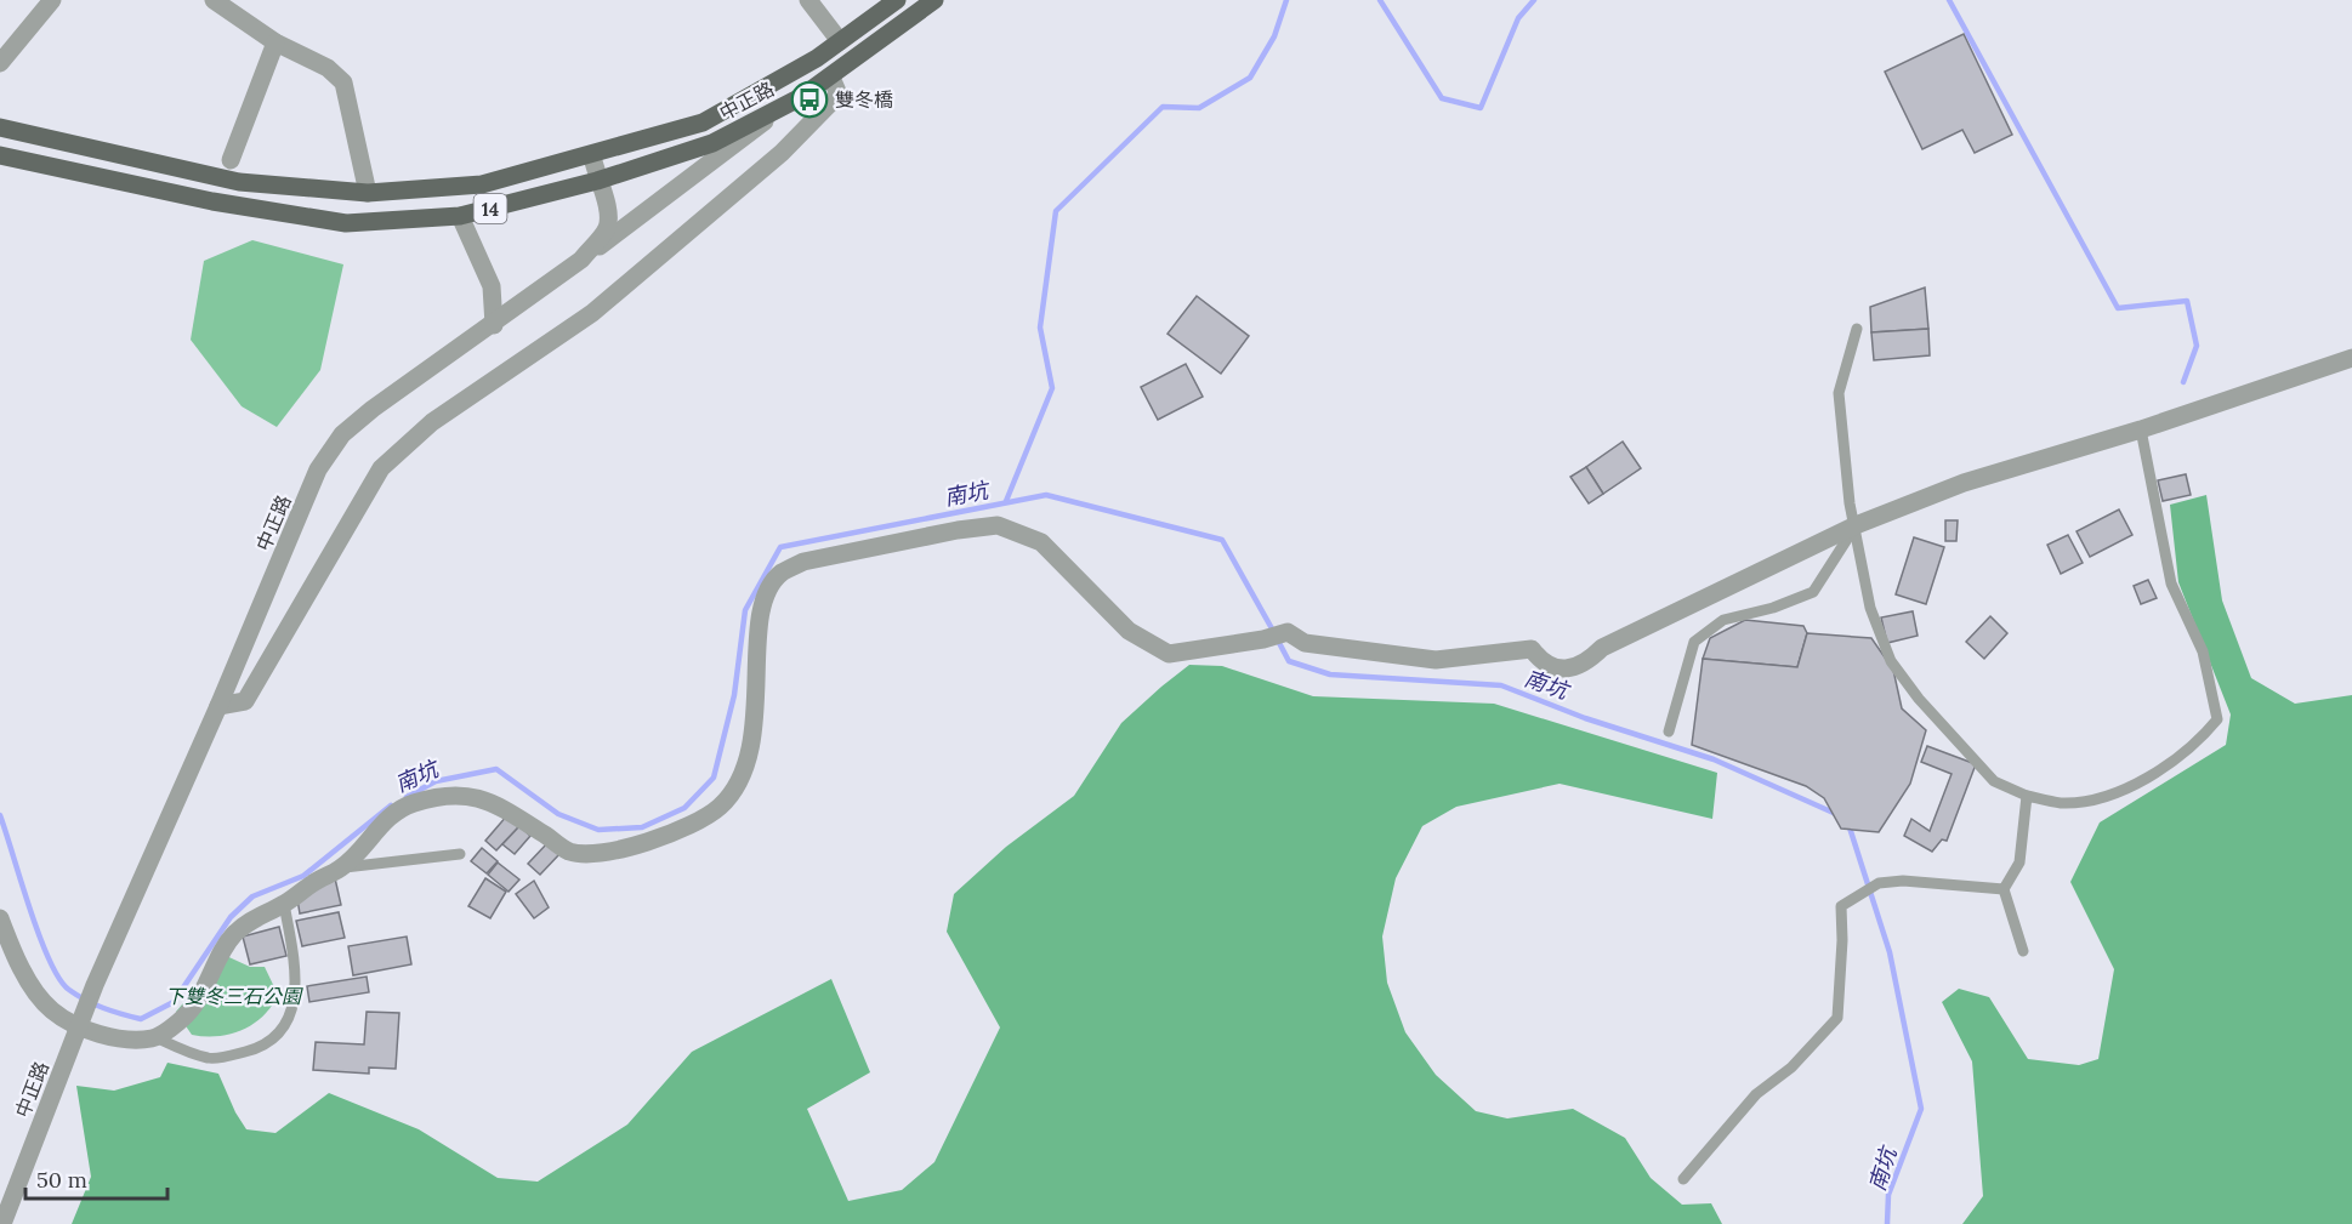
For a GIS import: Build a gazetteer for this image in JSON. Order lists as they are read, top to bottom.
{
  "streets": {
    "main road": ["中正路", "14"]
  },
  "water": ["南坑"],
  "parks": ["下雙冬三石公園"],
  "places": {
    "bus stop": ["雙冬橋"]
  },
  "scale_bar": "50 m"
}
